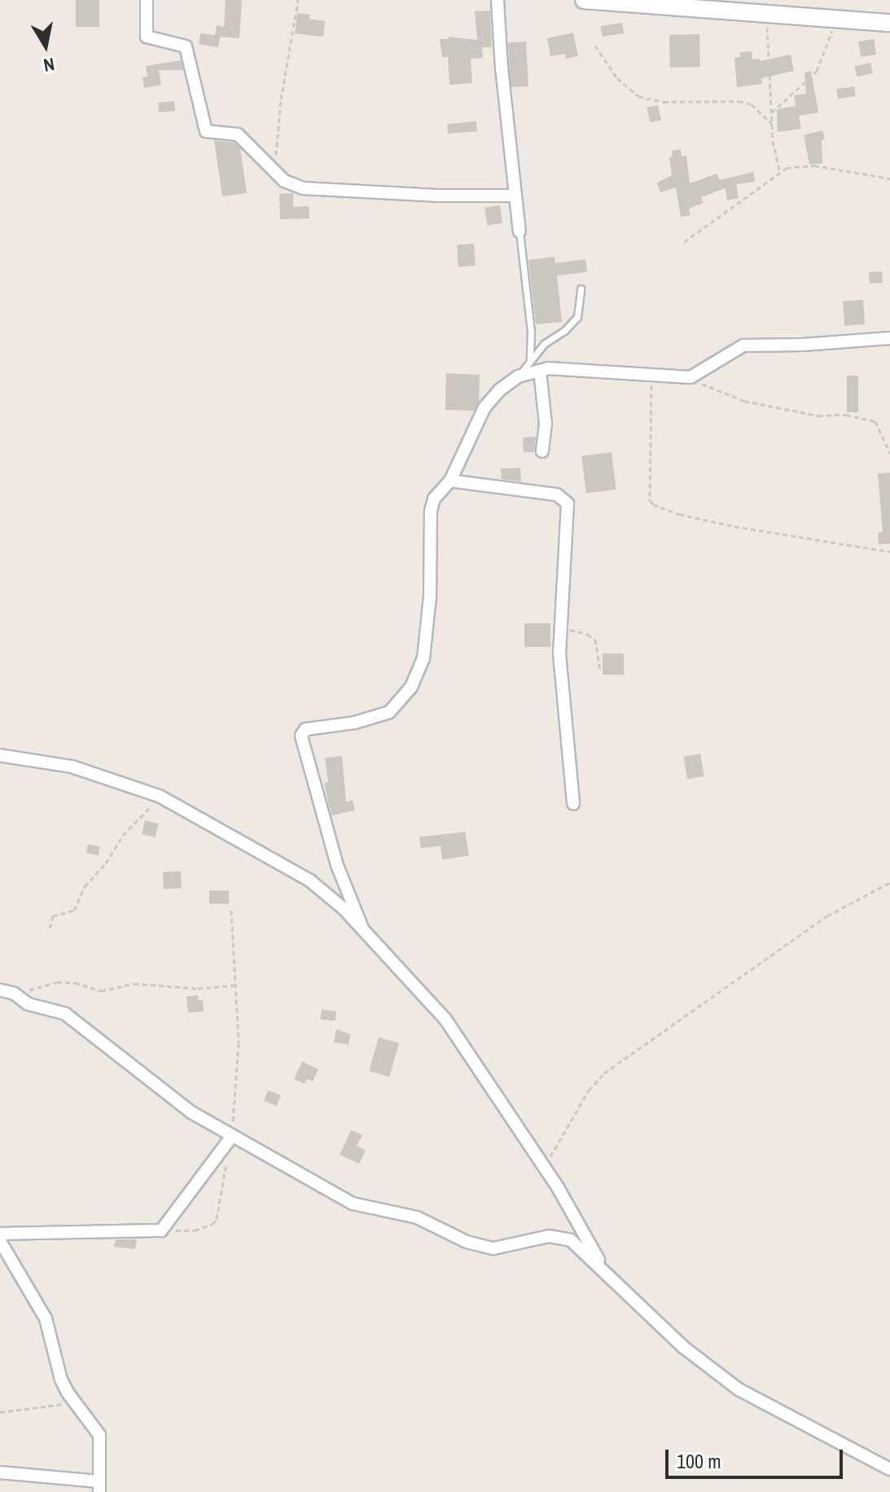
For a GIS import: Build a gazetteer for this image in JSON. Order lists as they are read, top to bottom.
{
  "scale_bar": "100 m",
  "north": "bottom"
}
